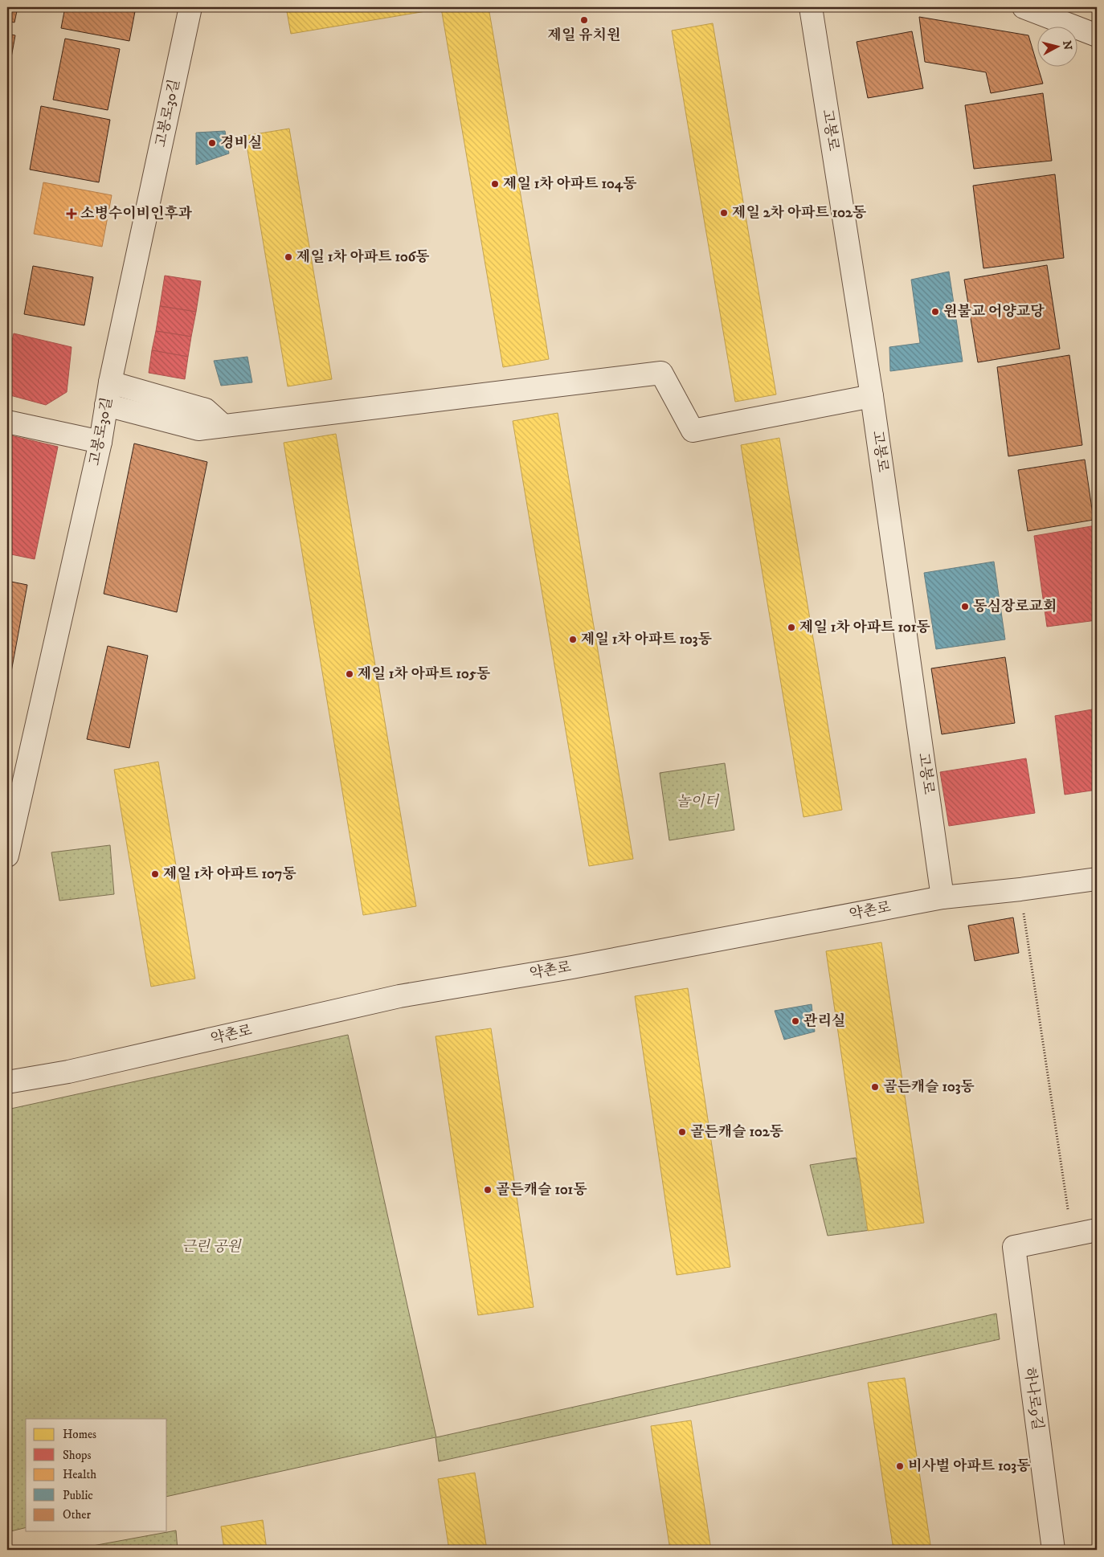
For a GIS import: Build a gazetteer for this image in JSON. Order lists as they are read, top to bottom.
{
  "streets": {
    "street": [
      "고봉로30길",
      "고봉로",
      "약촌로",
      "하나로9길"
    ]
  },
  "crossings": [
    ["고봉로", "약촌로"]
  ],
  "parks": ["놀이터", "근린 공원"],
  "places": {
    "other": [
      "제일 유치원",
      "경비실",
      "제일 1차 아파트 104동",
      "제일 2차 아파트 102동",
      "제일 1차 아파트 106동",
      "원불교 어양교당",
      "동심장로교회",
      "제일 1차 아파트 101동",
      "제일 1차 아파트 103동",
      "제일 1차 아파트 105동",
      "제일 1차 아파트 107동",
      "관리실",
      "골든캐슬 103동",
      "골든캐슬 102동",
      "골든캐슬 101동",
      "비사벌 아파트 103동"
    ],
    "health": ["소병수이비인후과"]
  },
  "legend": [
    "Homes",
    "Shops",
    "Health",
    "Public",
    "Other"
  ],
  "north": "right"
}
